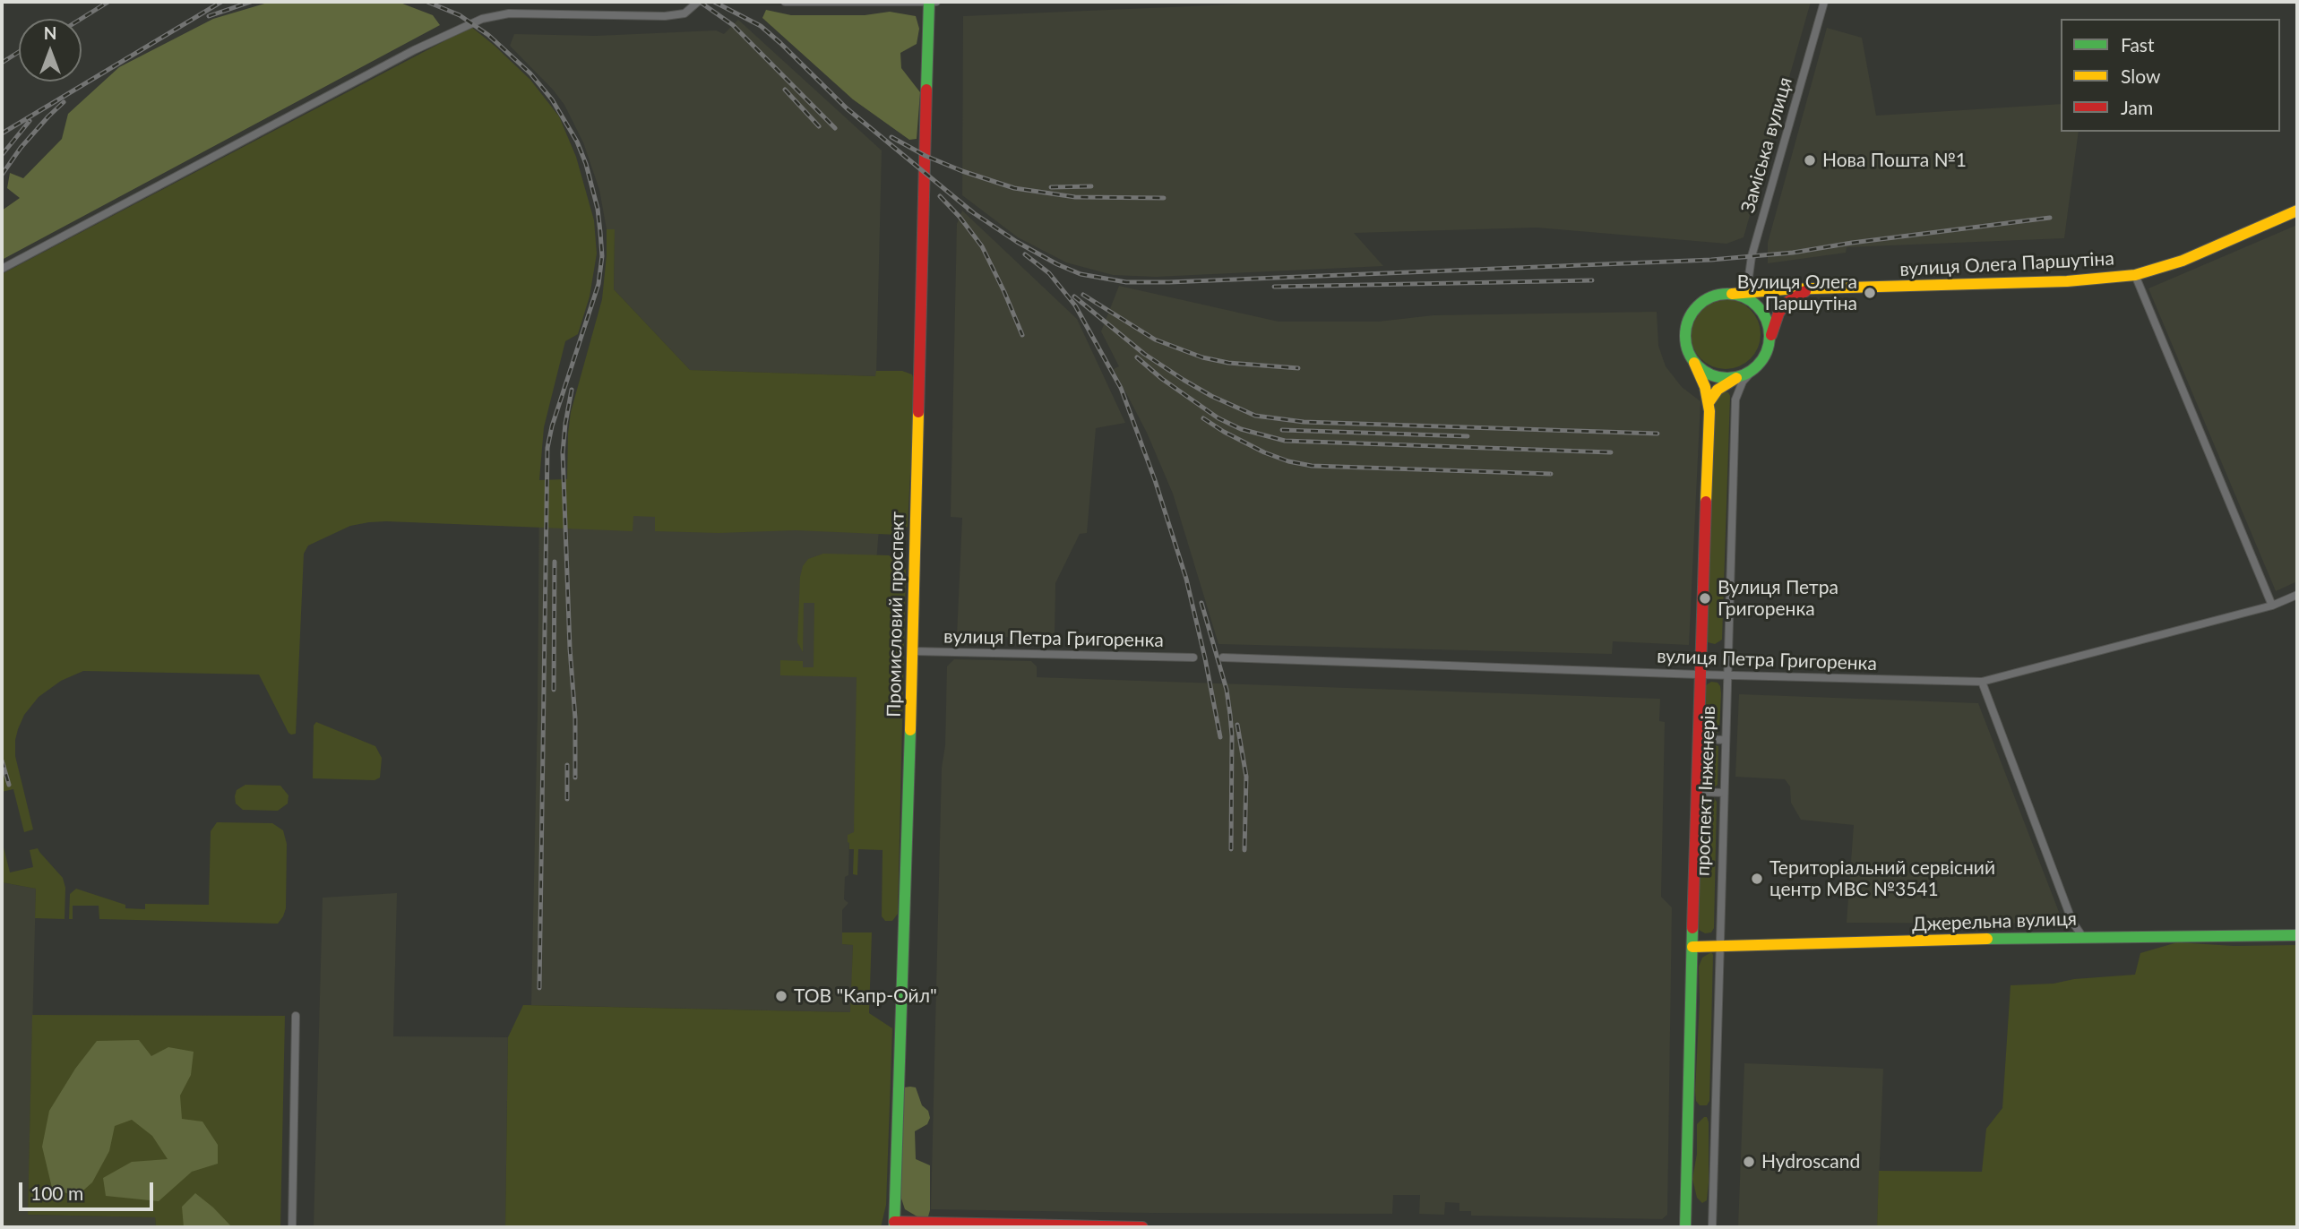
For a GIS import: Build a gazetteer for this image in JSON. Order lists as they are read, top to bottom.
{
  "streets": {
    "street": [
      "Заміська вулиця",
      "вулиця Олега Паршутіна",
      "Промисловий проспект",
      "вулиця Петра Григоренка",
      "проспект Інженерів",
      "Джерельна вулиця"
    ]
  },
  "crossings": [
    ["Заміська вулиця", "вулиця Олега Паршутіна"],
    ["Заміська вулиця", "проспект Інженерів"],
    ["вулиця Олега Паршутіна", "проспект Інженерів"],
    ["Промисловий проспект", "вулиця Петра Григоренка"],
    ["вулиця Петра Григоренка", "проспект Інженерів"],
    ["проспект Інженерів", "Джерельна вулиця"]
  ],
  "places": [
    "Нова Пошта №1",
    "Вулиця Олега Паршутіна",
    "Вулиця Петра Григоренка",
    "Територіальний сервісний центр МВС №3541",
    "ТОВ \"Капр-Ойл\"",
    "Hydroscand"
  ],
  "legend": ["Fast", "Slow", "Jam"],
  "scale_bar": "100 m",
  "north": "top"
}
